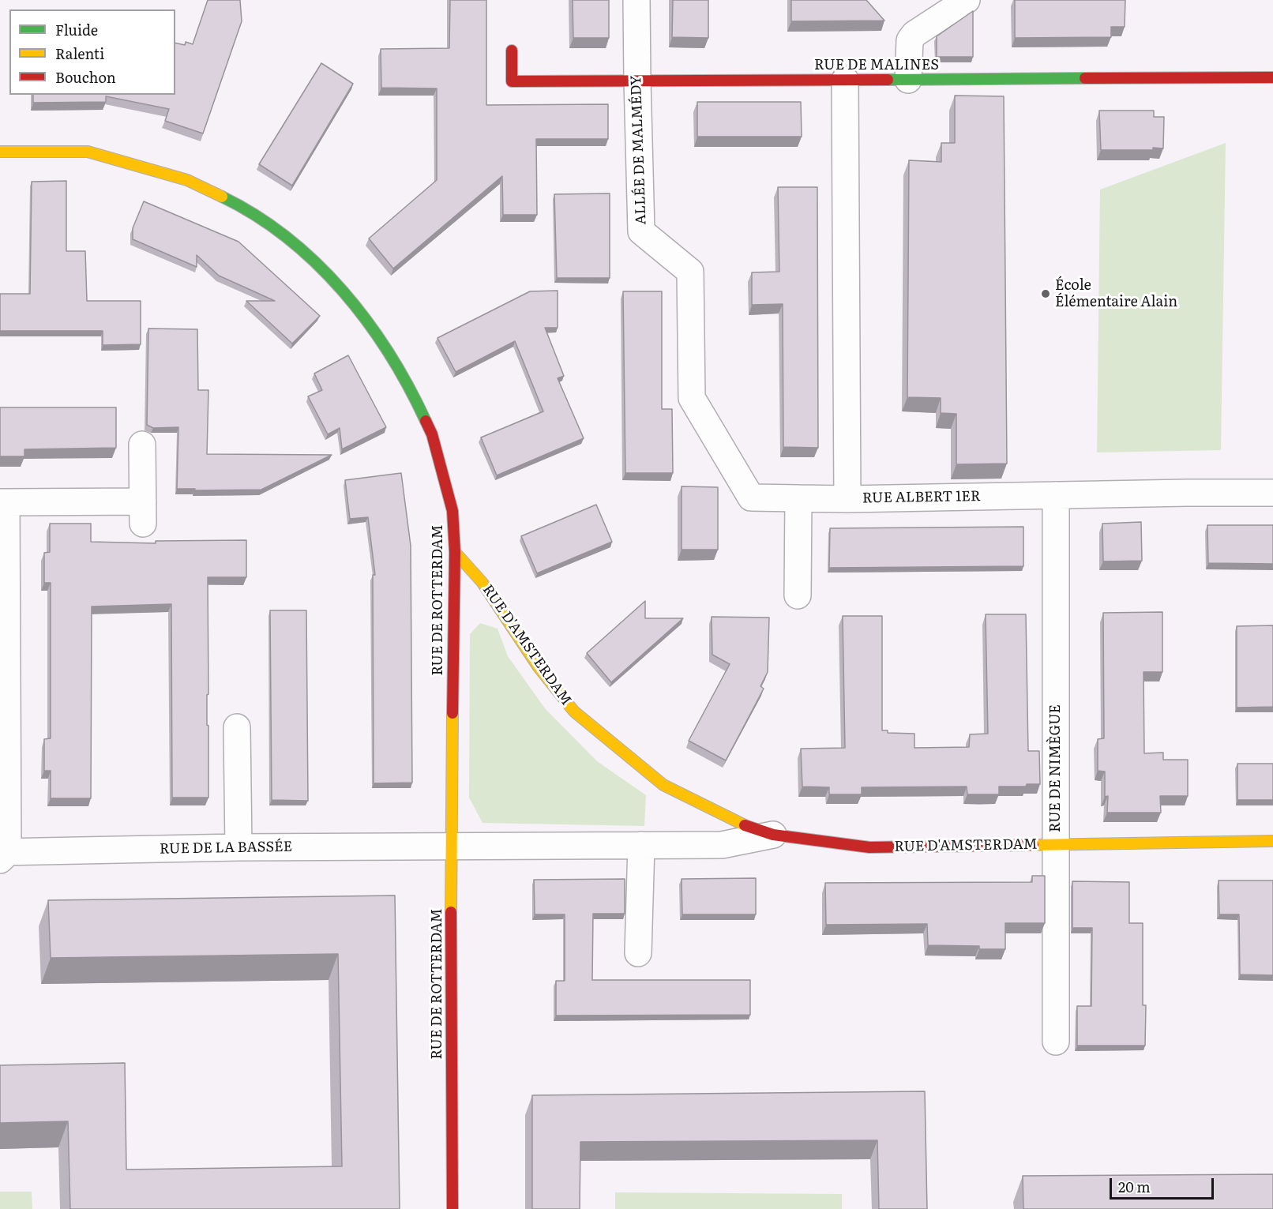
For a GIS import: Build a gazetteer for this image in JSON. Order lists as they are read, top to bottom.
{
  "streets": {
    "street": [
      "RUE DE MALINES",
      "ALLÉE DE MALMÉDY",
      "RUE ALBERT 1ER",
      "RUE DE ROTTERDAM",
      "RUE D'AMSTERDAM",
      "RUE DE NIMÈGUE",
      "RUE DE LA BASSÉE"
    ]
  },
  "crossings": [
    ["RUE DE MALINES", "ALLÉE DE MALMÉDY"],
    ["RUE DE MALINES", "RUE ALBERT 1ER"],
    ["ALLÉE DE MALMÉDY", "RUE ALBERT 1ER"],
    ["RUE ALBERT 1ER", "RUE DE NIMÈGUE"],
    ["RUE DE ROTTERDAM", "RUE D'AMSTERDAM"],
    ["RUE DE ROTTERDAM", "RUE DE LA BASSÉE"],
    ["RUE D'AMSTERDAM", "RUE DE NIMÈGUE"],
    ["RUE D'AMSTERDAM", "RUE DE LA BASSÉE"]
  ],
  "places": ["École Élémentaire Alain"],
  "legend": ["Fluide", "Ralenti", "Bouchon"],
  "scale_bar": "20 m"
}
